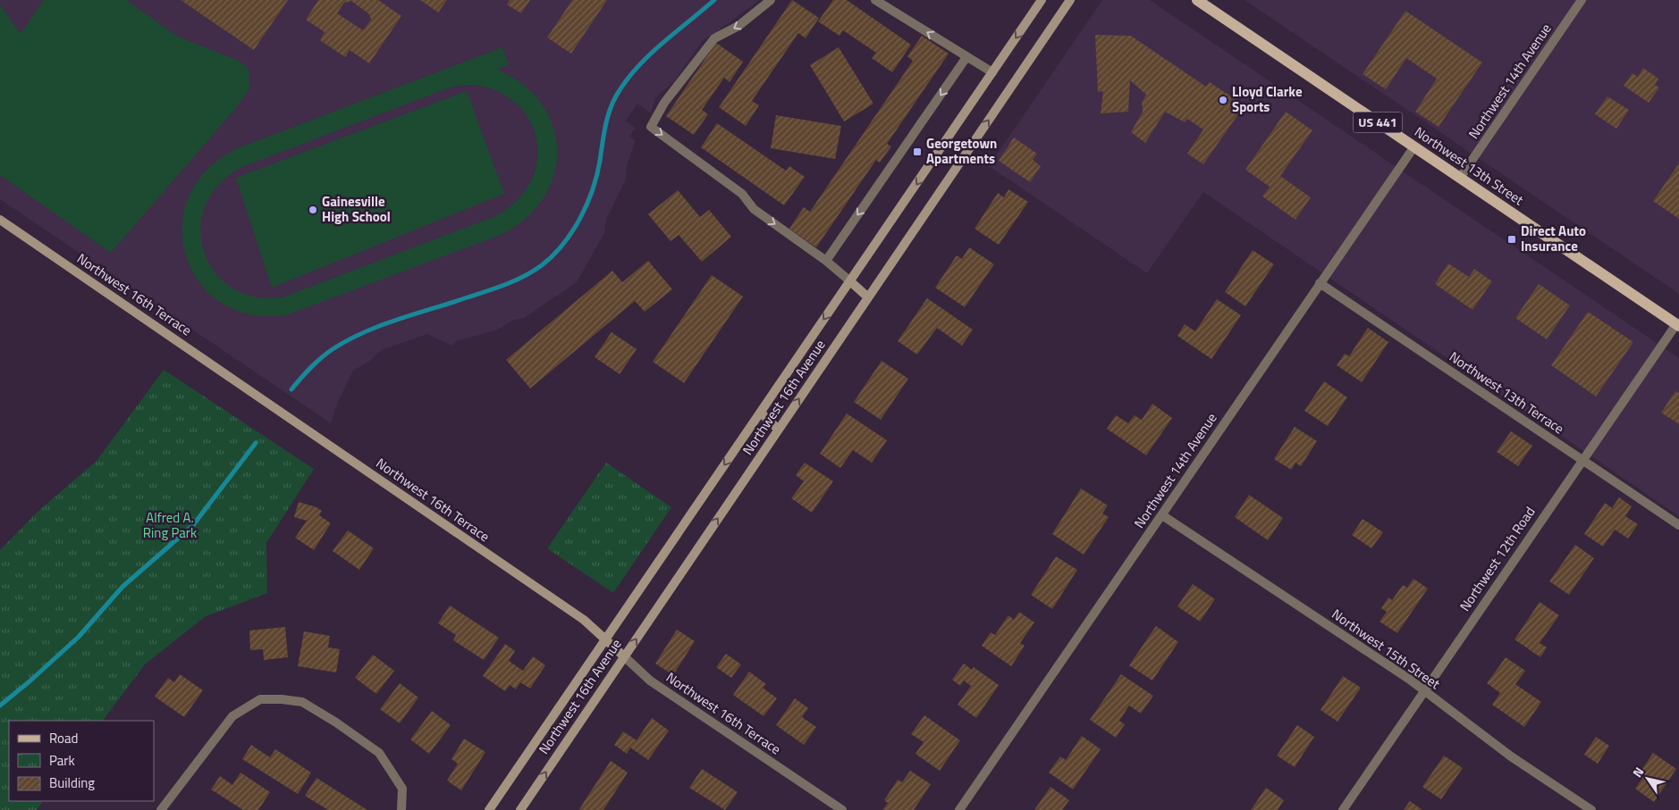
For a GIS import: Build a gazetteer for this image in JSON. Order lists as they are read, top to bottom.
{
  "streets": {
    "main road": [
      "US 441",
      "Northwest 13th Street",
      "Northwest 16th Terrace",
      "Northwest 16th Avenue"
    ],
    "street": [
      "Northwest 14th Avenue",
      "Northwest 13th Terrace",
      "Northwest 12th Road",
      "Northwest 15th Street"
    ]
  },
  "crossings": [
    ["Northwest 14th Avenue", "Northwest 13th Street"],
    ["Northwest 14th Avenue", "Northwest 13th Terrace"],
    ["Northwest 14th Avenue", "Northwest 15th Street"],
    ["Northwest 13th Street", "Northwest 12th Road"],
    ["Northwest 16th Terrace", "Northwest 16th Avenue"],
    ["Northwest 13th Terrace", "Northwest 12th Road"],
    ["Northwest 12th Road", "Northwest 15th Street"]
  ],
  "parks": ["Alfred A. Ring Park"],
  "places": {
    "other": ["Lloyd Clarke Sports", "Gainesville High School"],
    "transit": ["Georgetown Apartments", "Direct Auto Insurance"]
  },
  "legend": ["Road", "Park", "Building"],
  "north": "top left"
}
